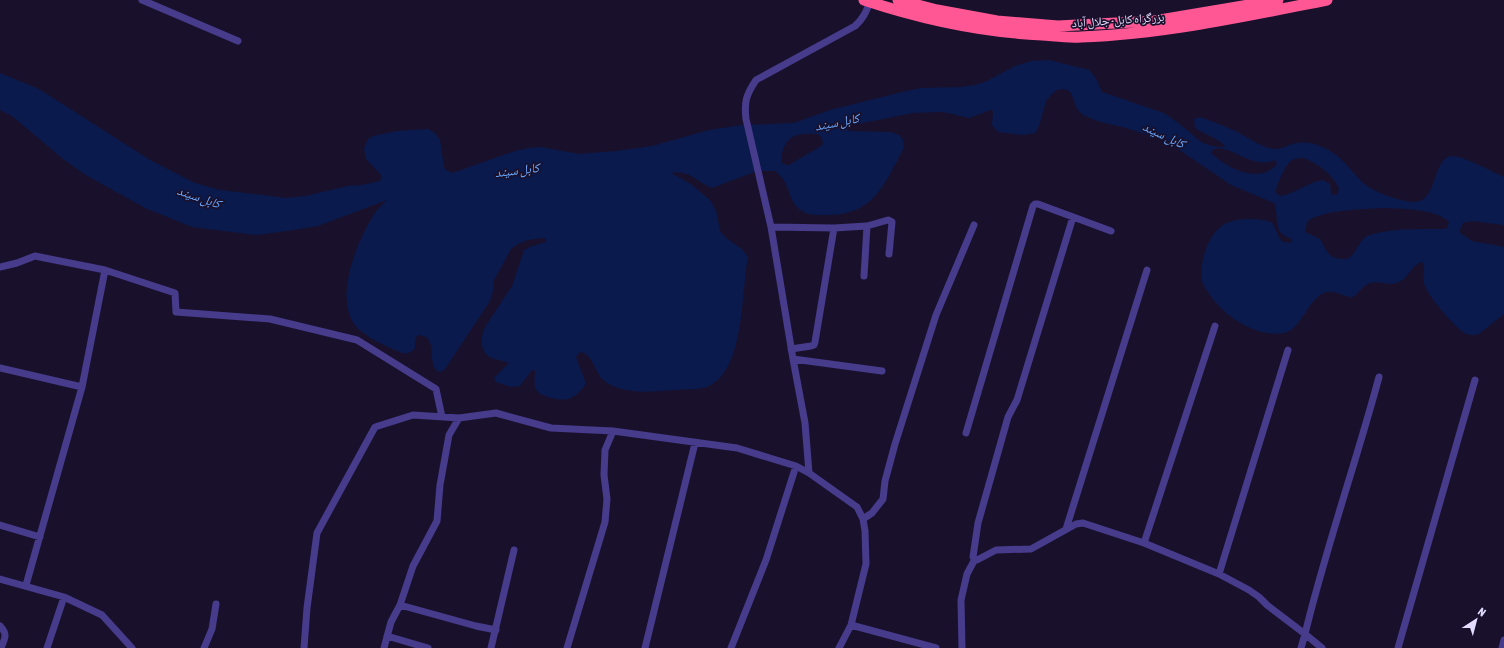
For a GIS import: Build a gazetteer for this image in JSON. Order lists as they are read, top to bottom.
{
  "streets": {
    "highway": ["بزرگراه کابل- جلال آباد"]
  },
  "water": ["کابل سيند"],
  "north": "top right"
}
